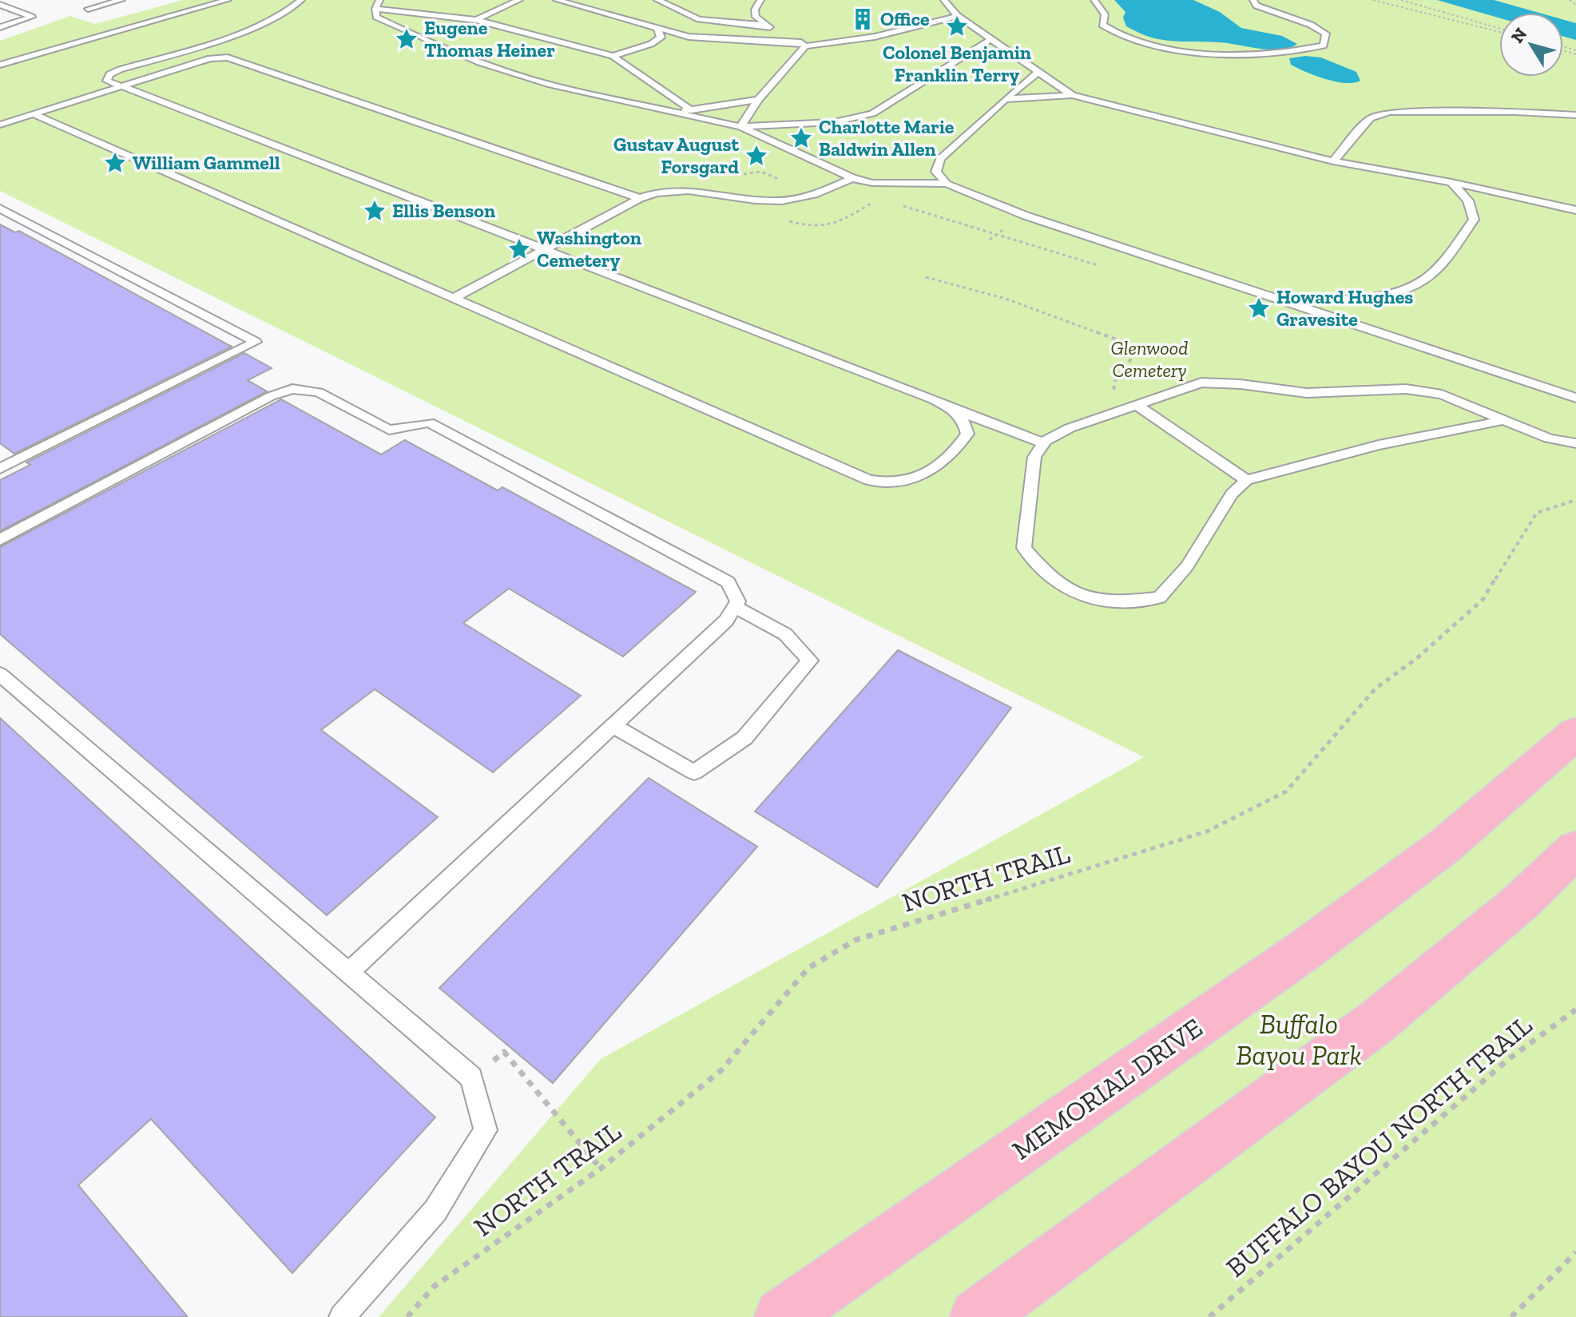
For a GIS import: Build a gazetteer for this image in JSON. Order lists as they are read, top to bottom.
{
  "streets": {
    "main road": ["MEMORIAL DRIVE"],
    "path": ["NORTH TRAIL", "BUFFALO BAYOU NORTH TRAIL"]
  },
  "parks": ["Glenwood Cemetery", "Buffalo Bayou Park"],
  "places": {
    "building": ["Office"],
    "place": [
      "Colonel Benjamin Franklin Terry",
      "Eugene Thomas Heiner",
      "Charlotte Marie Baldwin Allen",
      "Gustav August Forsgard",
      "William Gammell",
      "Ellis Benson",
      "Washington Cemetery",
      "Howard Hughes Gravesite"
    ]
  },
  "north": "top left"
}
